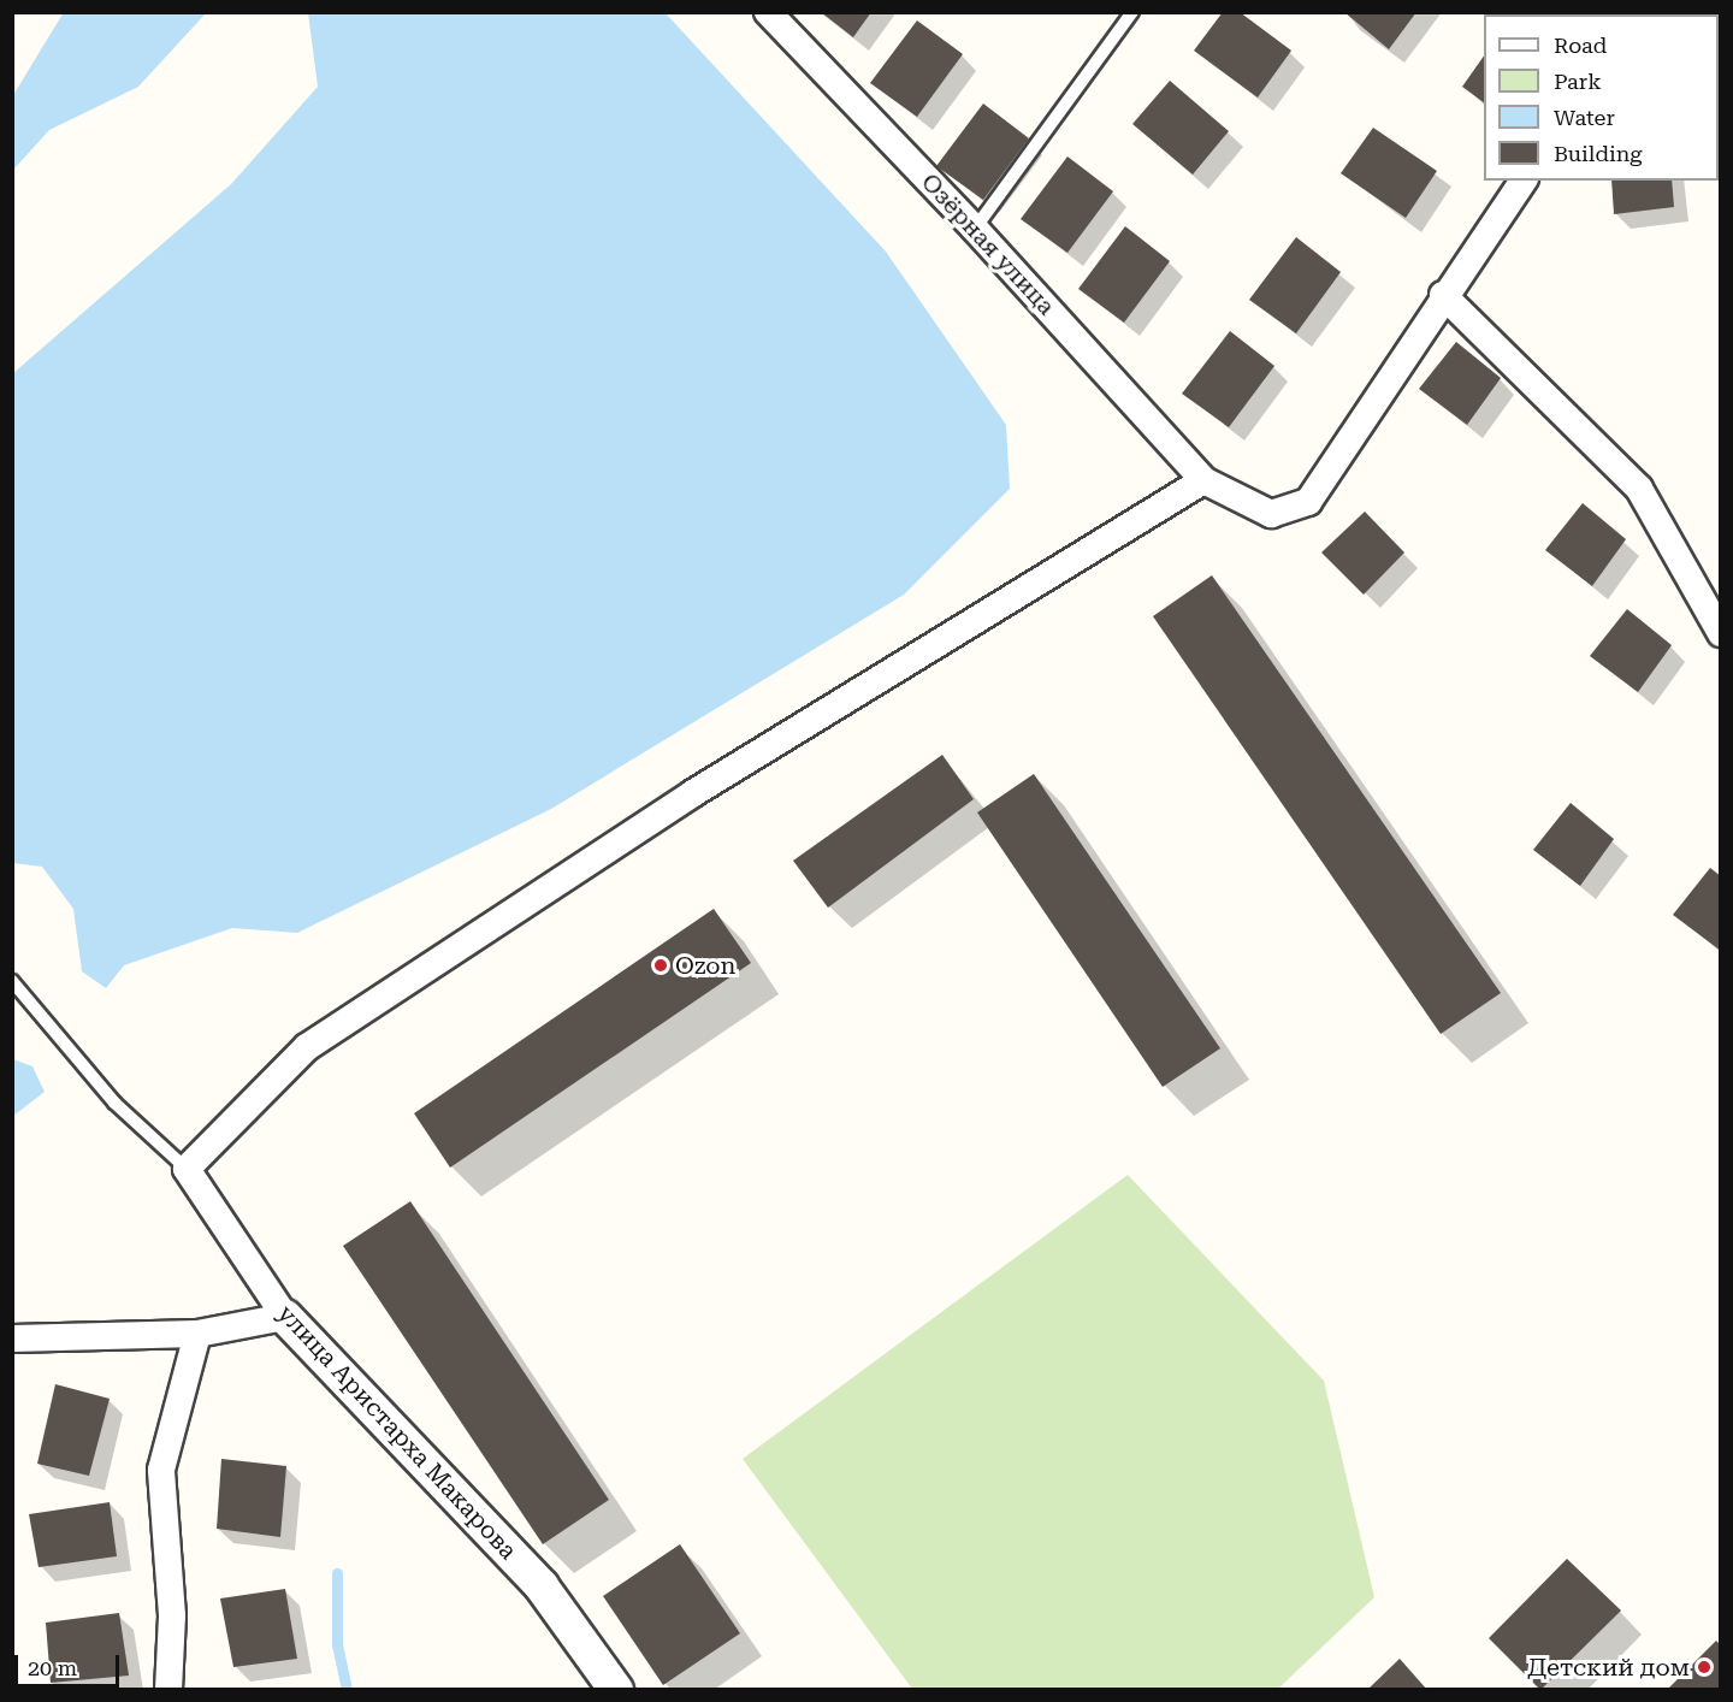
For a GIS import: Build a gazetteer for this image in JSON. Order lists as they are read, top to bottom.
{
  "streets": {
    "street": ["Озёрная улица", "улица Аристарха Макарова"]
  },
  "places": ["Ozon", "Детский дом"],
  "legend": [
    "Road",
    "Park",
    "Water",
    "Building"
  ],
  "scale_bar": "20 m"
}
